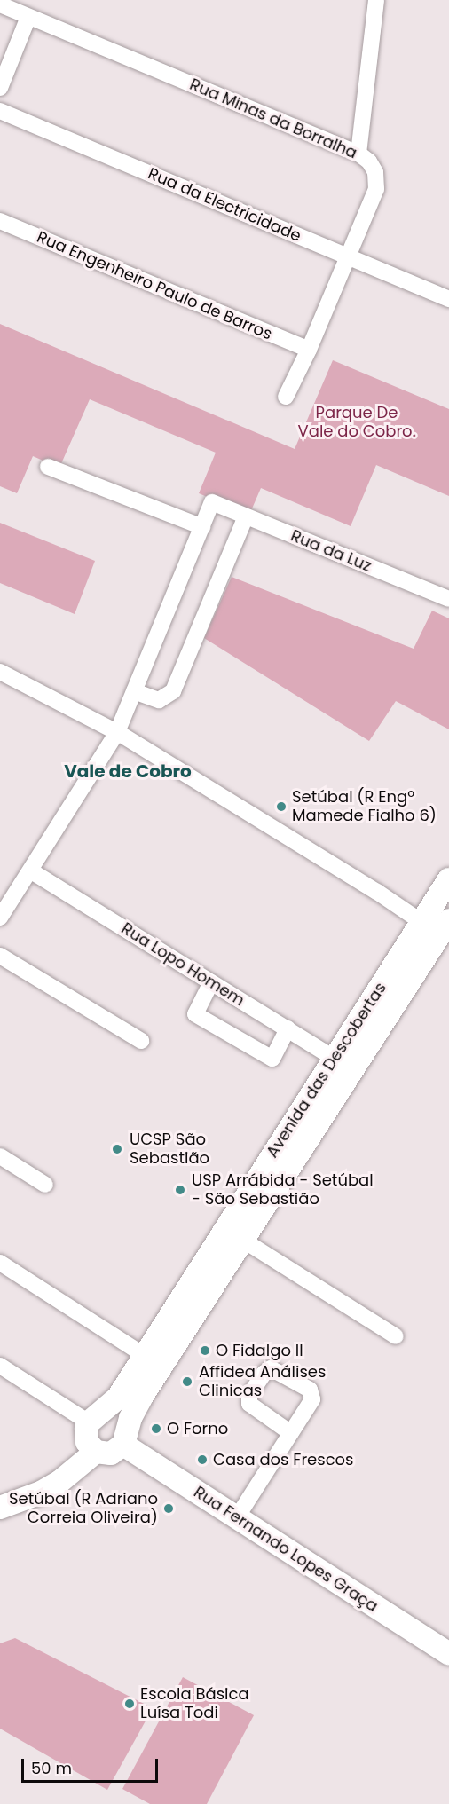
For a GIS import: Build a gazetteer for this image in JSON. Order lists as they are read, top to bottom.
{
  "streets": {
    "street": [
      "Rua Minas da Borralha",
      "Rua da Electricidade",
      "Rua Engenheiro Paulo de Barros",
      "Rua da Luz",
      "Rua Lopo Homem",
      "Avenida das Descobertas",
      "Rua Fernando Lopes Graça"
    ]
  },
  "crossings": [
    ["Rua Minas da Borralha", "Rua da Electricidade"],
    ["Rua Minas da Borralha", "Rua Engenheiro Paulo de Barros"],
    ["Rua Lopo Homem", "Avenida das Descobertas"],
    ["Avenida das Descobertas", "Rua Fernando Lopes Graça"]
  ],
  "districts": ["Vale de Cobro"],
  "parks": ["Parque De Vale do Cobro."],
  "places": [
    "Setúbal (R Engº Mamede Fialho 6)",
    "UCSP São Sebastião",
    "USP Arrábida - Setúbal - São Sebastião",
    "O Fidalgo II",
    "Affidea Análises Clinicas",
    "O Forno",
    "Casa dos Frescos",
    "Setúbal (R Adriano Correia Oliveira)",
    "Escola Básica Luísa Todi"
  ],
  "scale_bar": "50 m"
}
